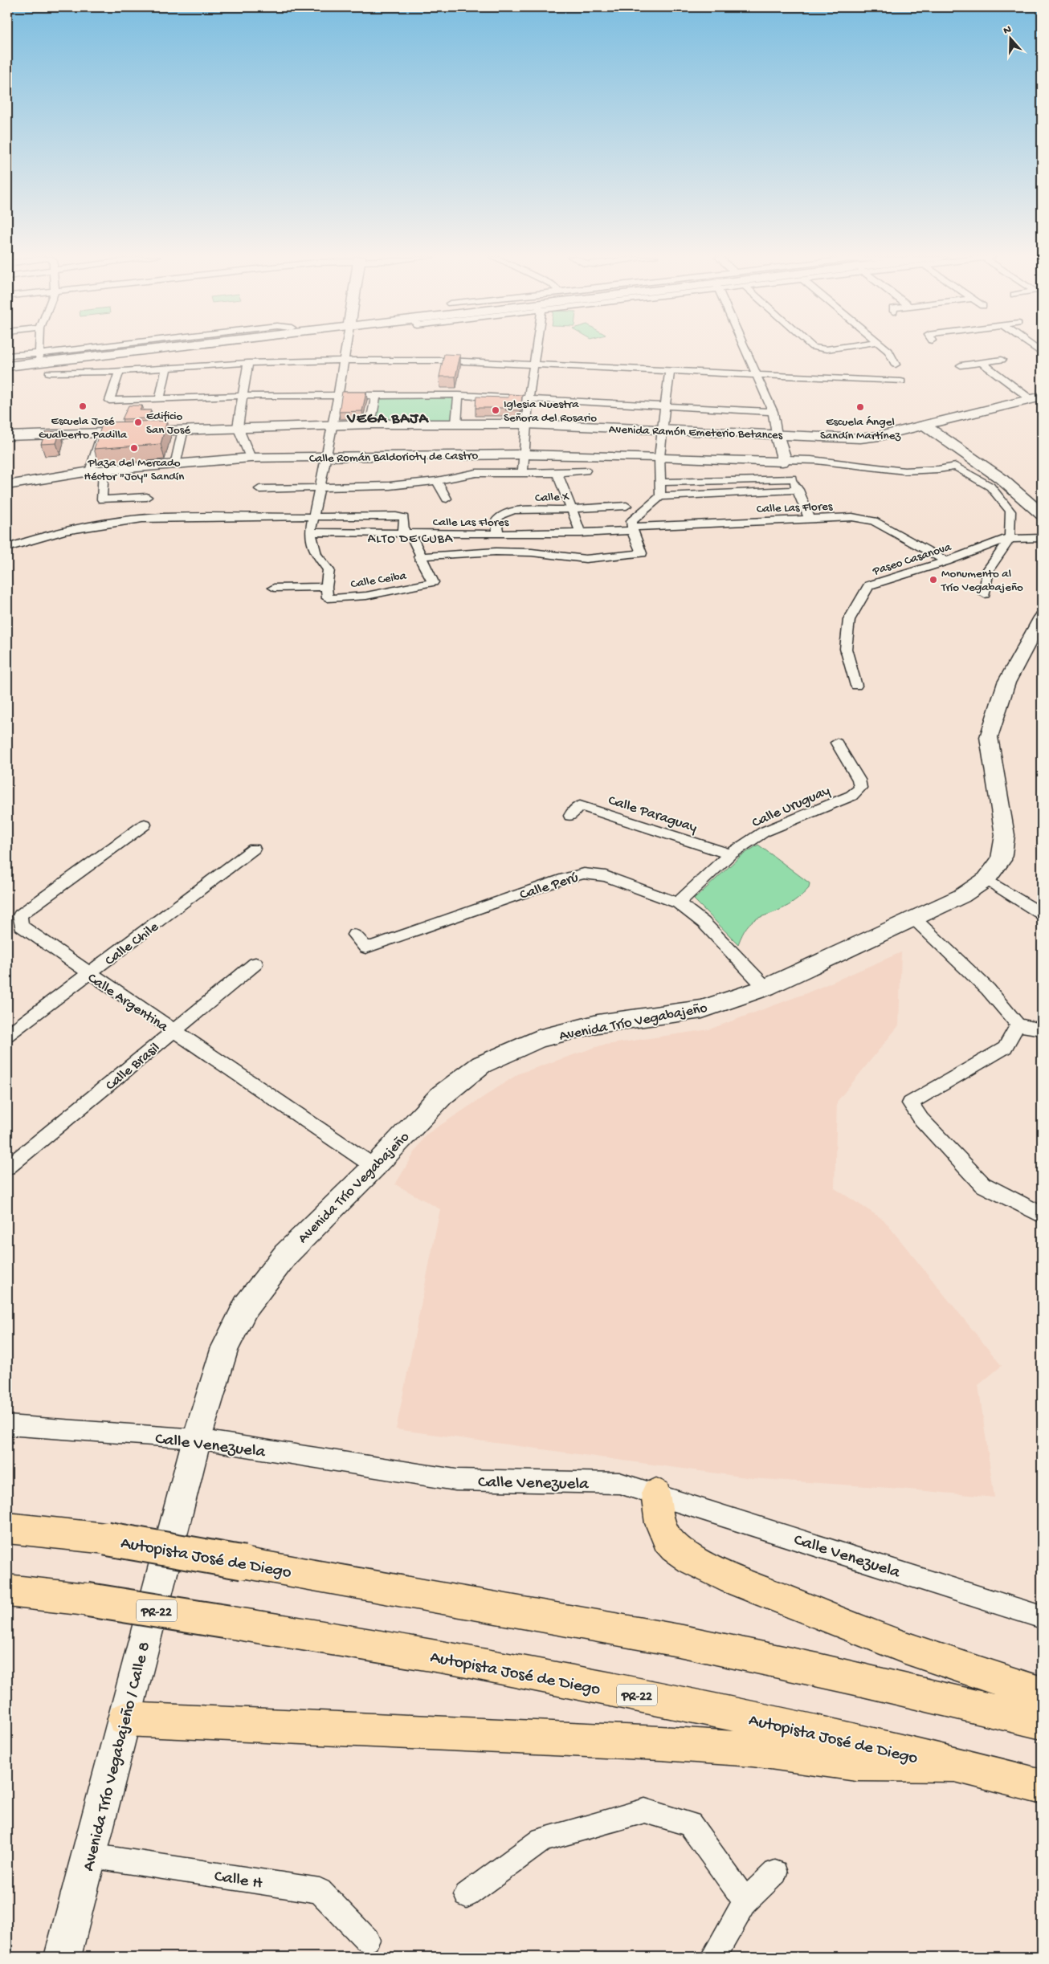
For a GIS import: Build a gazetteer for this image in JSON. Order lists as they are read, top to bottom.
{
  "streets": {
    "highway": ["Autopista José de Diego", "PR-22"],
    "street": [
      "Avenida Ramón Emeterio Betances",
      "Calle Román Baldorioty de Castro",
      "Calle X",
      "Calle Las Flores",
      "Paseo Casanova",
      "Calle Ceiba",
      "Calle Uruguay",
      "Calle Paraguay",
      "Calle Perú",
      "Calle Chile",
      "Calle Argentina",
      "Avenida Trío Vegabajeño",
      "Calle Brasil",
      "Calle Venezuela",
      "Avenida Trío Vegabajeño / Calle 8",
      "Calle H"
    ]
  },
  "crossings": [
    ["Calle X", "Calle Las Flores"],
    ["Calle Las Flores", "Paseo Casanova"],
    ["Calle Uruguay", "Calle Paraguay"],
    ["Calle Uruguay", "Calle Perú"],
    ["Calle Perú", "Avenida Trío Vegabajeño"],
    ["Calle Chile", "Calle Argentina"],
    ["Calle Argentina", "Avenida Trío Vegabajeño"],
    ["Calle Argentina", "Calle Brasil"],
    ["Avenida Trío Vegabajeño", "Calle Venezuela"],
    ["Avenida Trío Vegabajeño", "Avenida Trío Vegabajeño / Calle 8"],
    ["Calle Venezuela", "Avenida Trío Vegabajeño / Calle 8"],
    ["Avenida Trío Vegabajeño / Calle 8", "Calle H"]
  ],
  "districts": ["VEGA BAJA", "ALTO DE CUBA"],
  "places": [
    "Escuela José Gualberto Padilla",
    "Escuela Ángel Sandín Martínez",
    "Iglesia Nuestra Señora del Rosario",
    "Edificio San José",
    "Plaza del Mercado Héctor \"Joy\" Sandín",
    "Monumento al Trío Vegabajeño"
  ],
  "north": "top"
}
